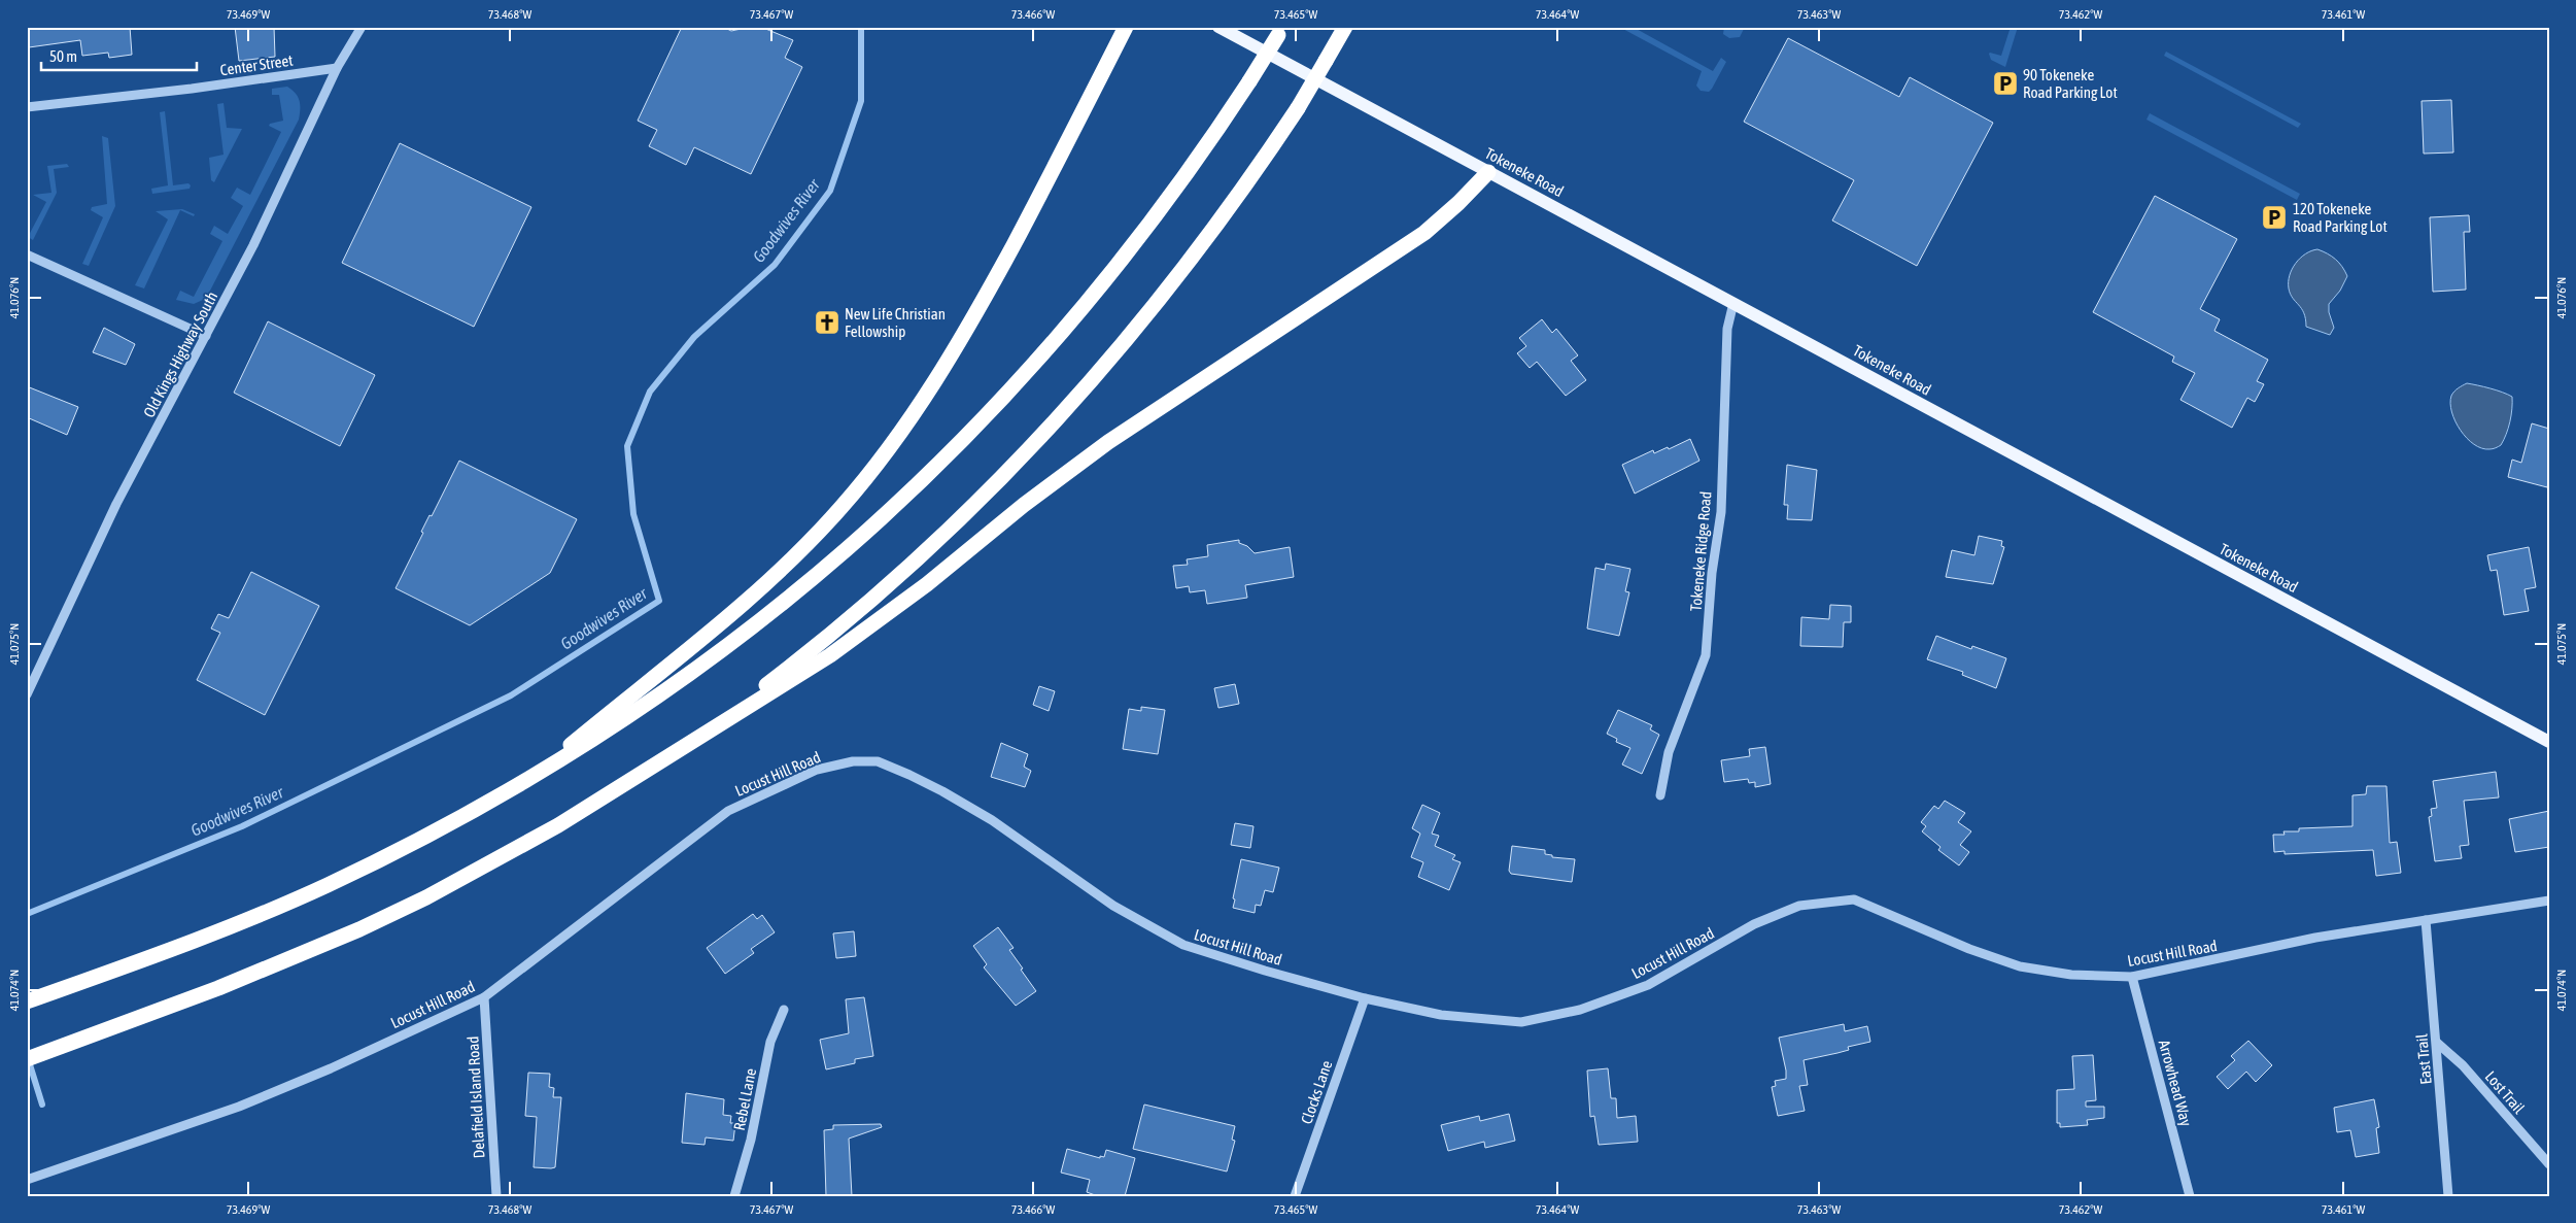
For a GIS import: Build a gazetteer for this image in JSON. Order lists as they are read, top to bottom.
{
  "streets": {
    "main road": ["Tokeneke Road"],
    "street": [
      "Center Street",
      "Old Kings Highway South",
      "Tokeneke Ridge Road",
      "Locust Hill Road",
      "East Trail",
      "Arrowhead Way",
      "Clocks Lane",
      "Lost Trail",
      "Delafield Island Road",
      "Rebel Lane"
    ]
  },
  "crossings": [
    ["Center Street", "Old Kings Highway South"],
    ["Tokeneke Road", "Tokeneke Ridge Road"],
    ["Locust Hill Road", "East Trail"],
    ["Locust Hill Road", "Arrowhead Way"],
    ["Locust Hill Road", "Clocks Lane"],
    ["Locust Hill Road", "Delafield Island Road"],
    ["East Trail", "Lost Trail"]
  ],
  "water": ["Goodwives River"],
  "places": {
    "parking": ["90 Tokeneke Road Parking Lot", "120 Tokeneke Road Parking Lot"],
    "church": ["New Life Christian Fellowship"]
  },
  "scale_bar": "50 m",
  "coordinates": [
    "73.469°W",
    "73.468°W",
    "73.467°W",
    "73.466°W",
    "73.465°W",
    "73.464°W",
    "73.463°W",
    "73.462°W",
    "73.461°W",
    "41.076°N",
    "41.075°N",
    "41.074°N"
  ]
}
